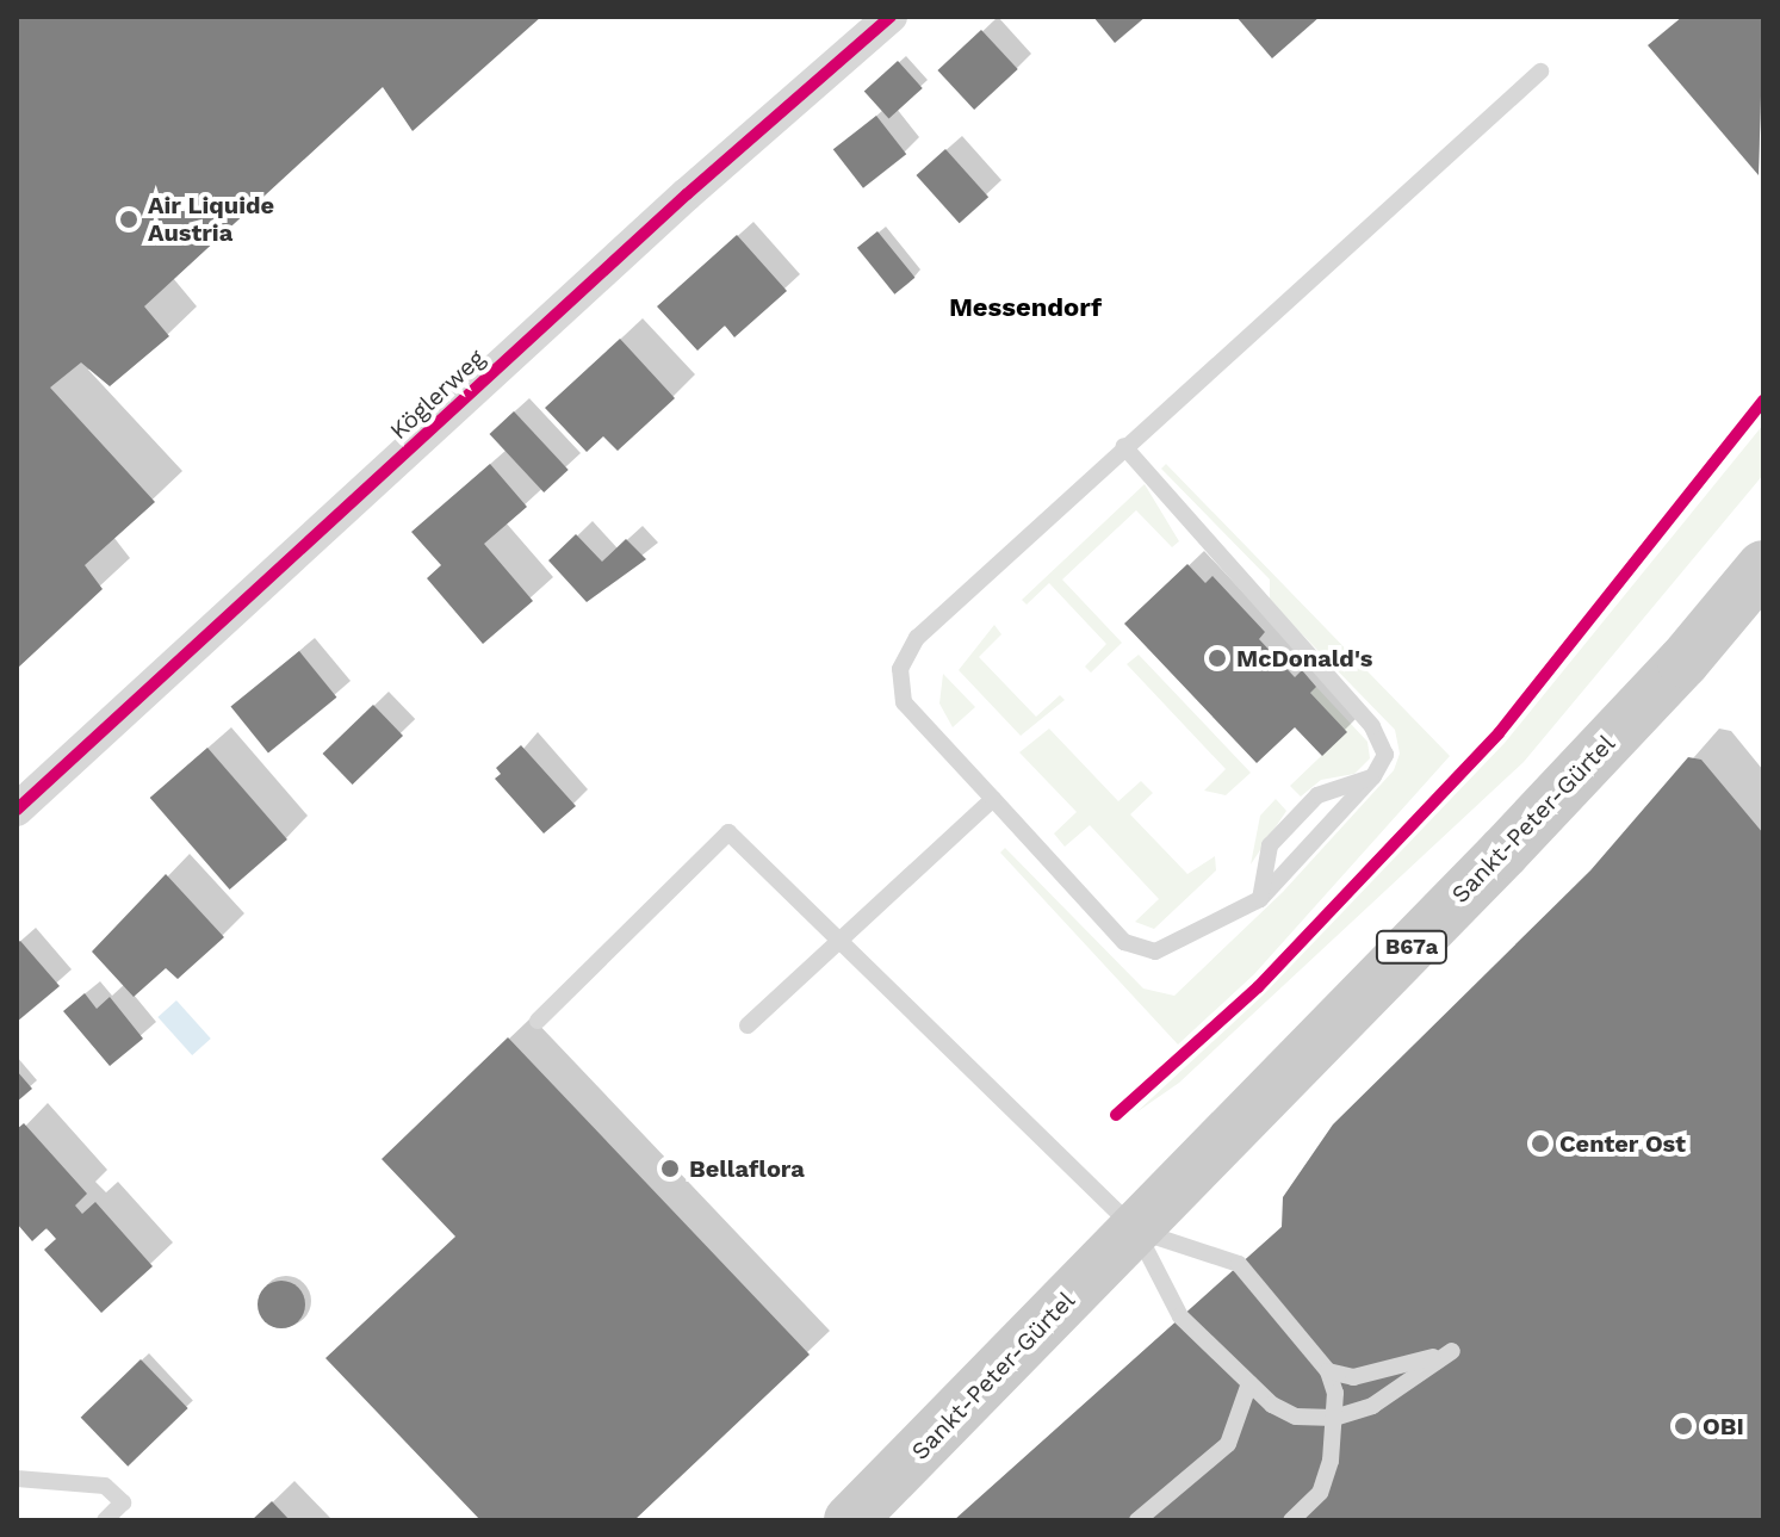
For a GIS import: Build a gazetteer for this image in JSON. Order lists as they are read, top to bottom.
{
  "streets": {
    "main road": ["Sankt-Peter-Gürtel", "B67a"],
    "street": ["Köglerweg"]
  },
  "districts": ["Messendorf"],
  "places": [
    "Air Liquide Austria",
    "McDonald's",
    "Center Ost",
    "Bellaflora",
    "OBI"
  ]
}
